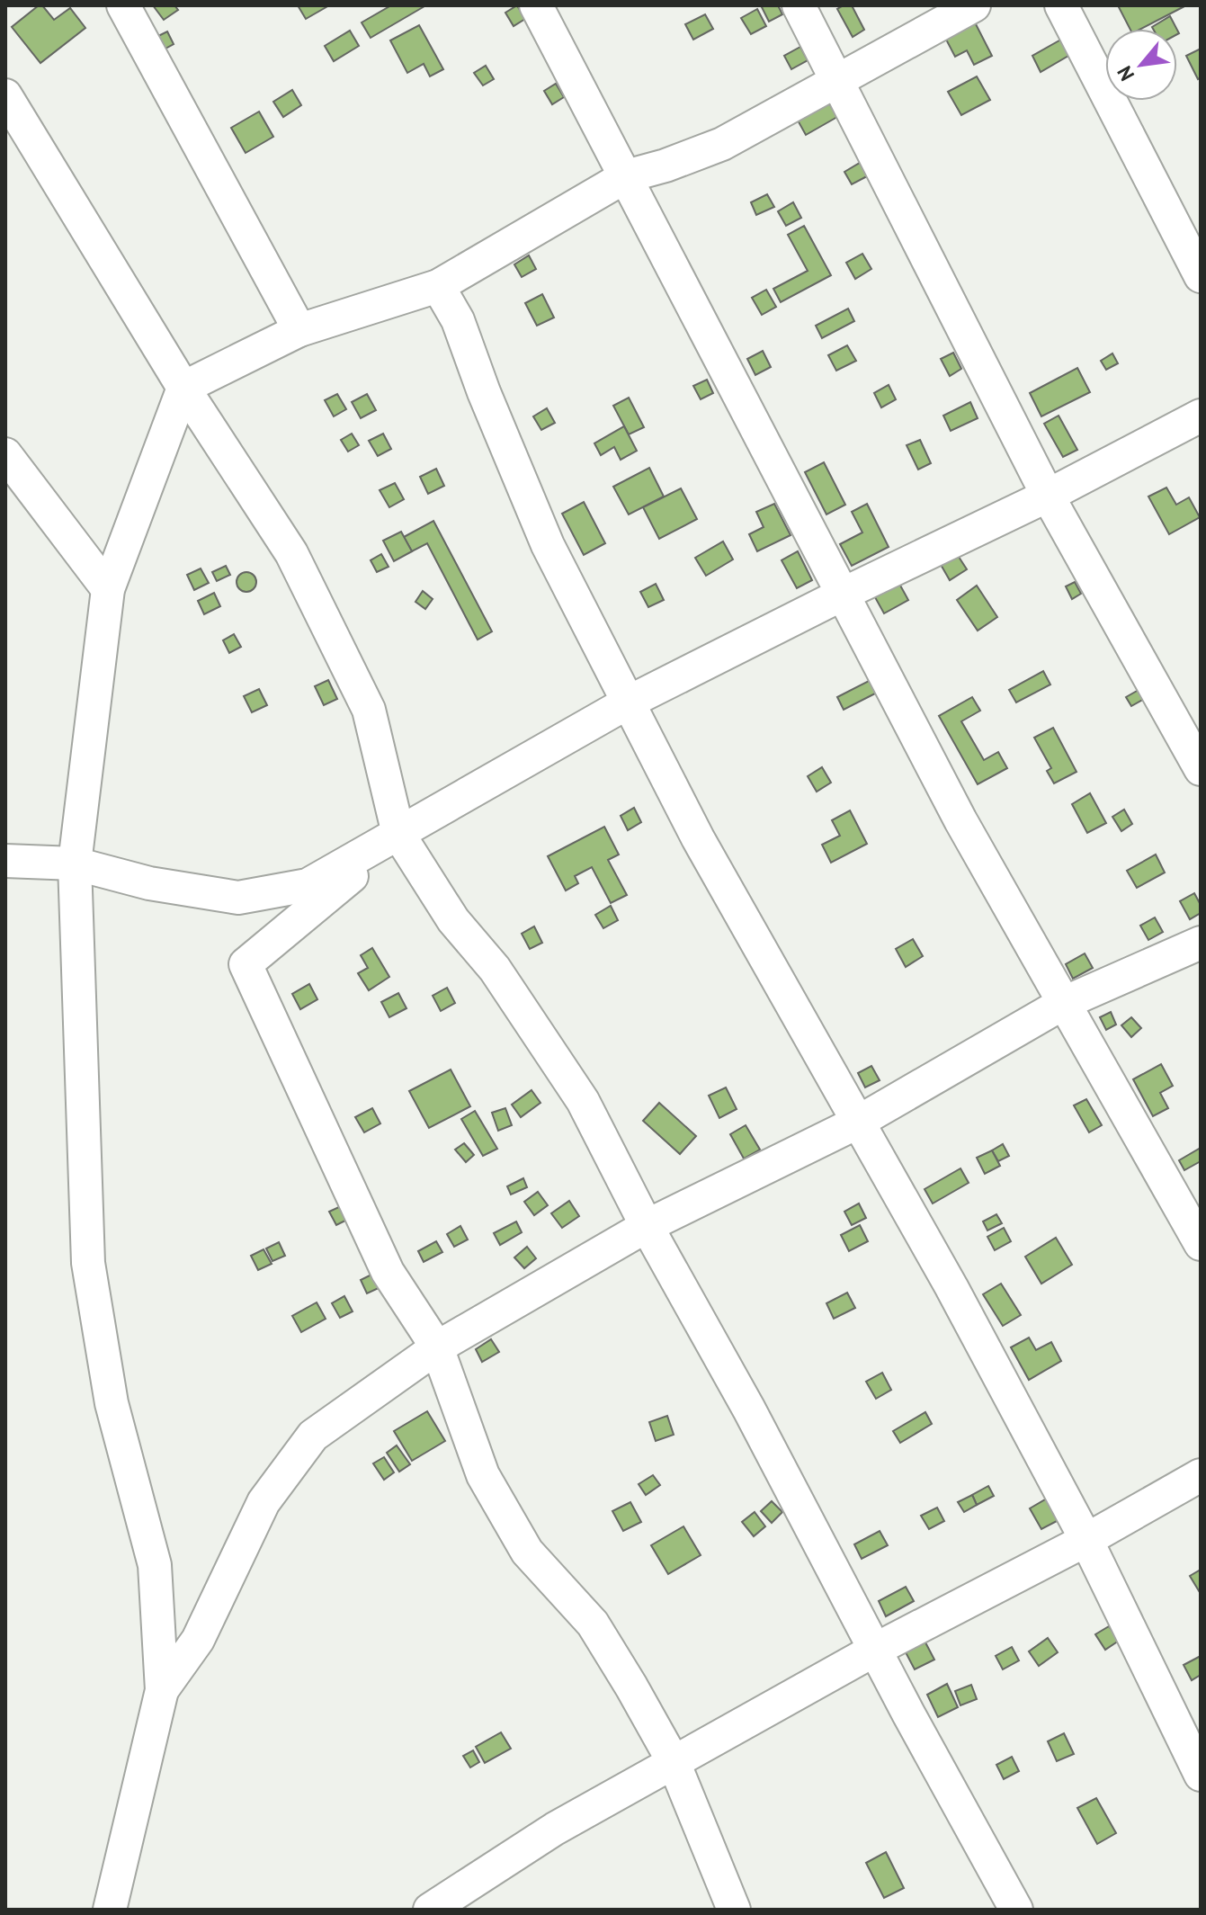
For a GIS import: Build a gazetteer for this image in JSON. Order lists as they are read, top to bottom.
{
  "north": "bottom left"
}
